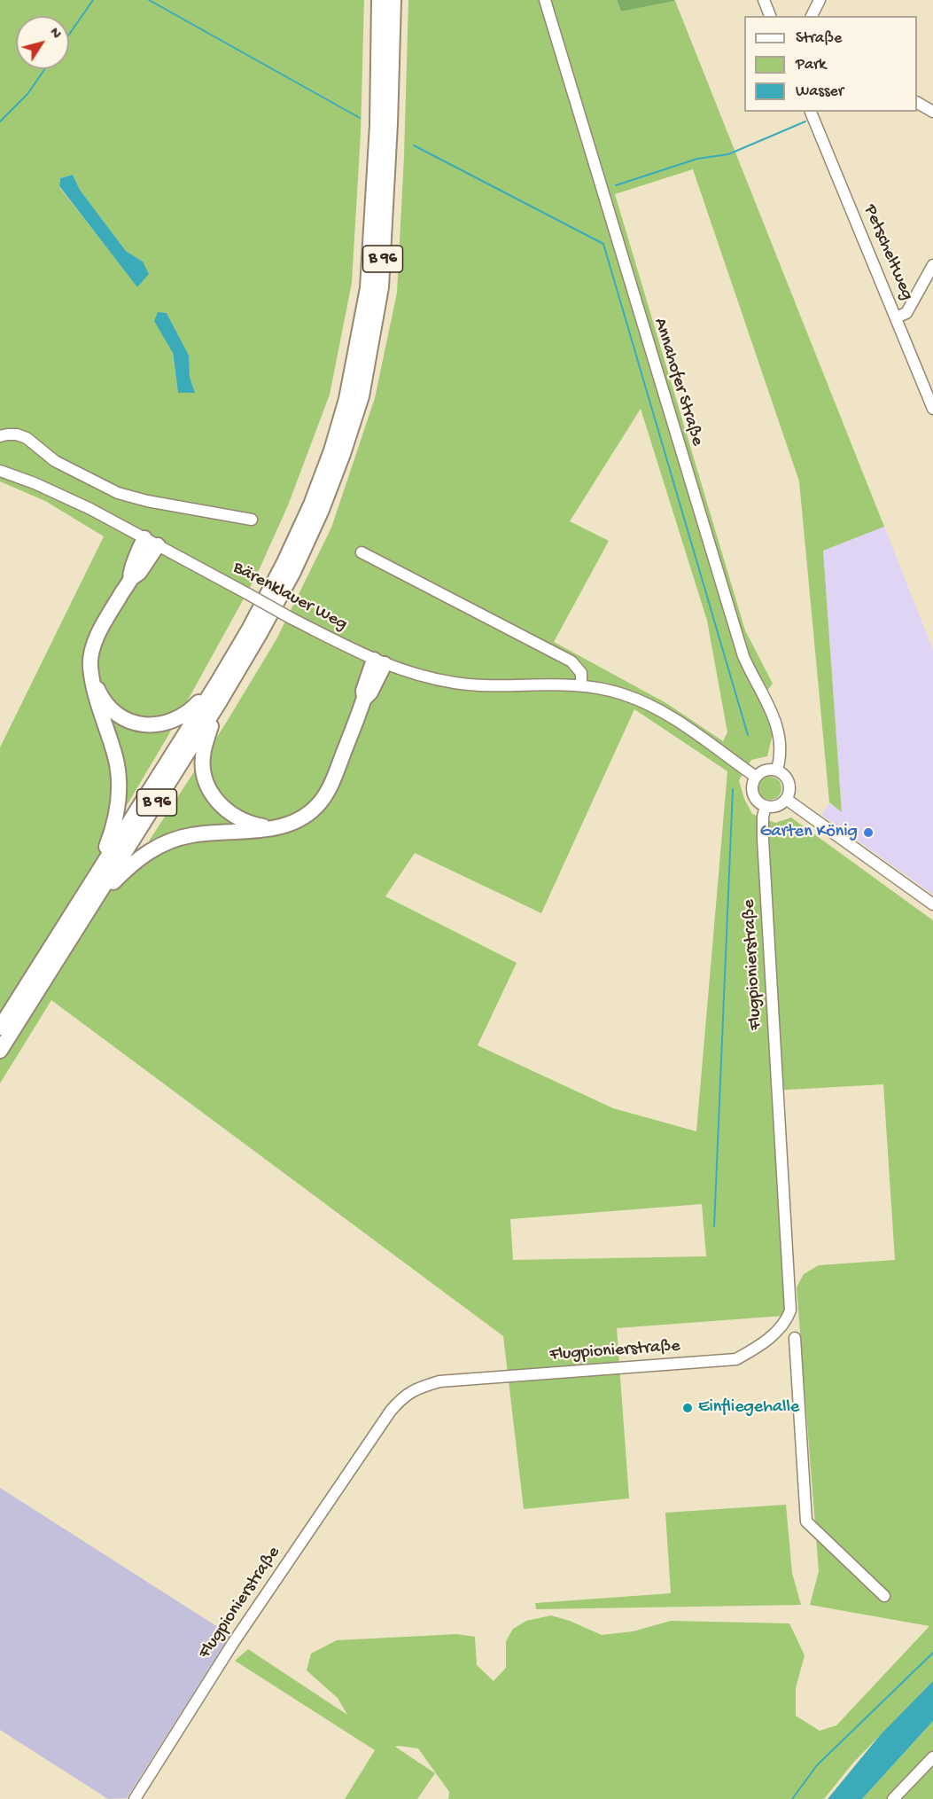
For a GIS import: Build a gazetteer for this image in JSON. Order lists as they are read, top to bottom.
{
  "streets": {
    "highway": ["B 96"],
    "street": [
      "Petscheltweg",
      "Annahofer Straße",
      "Bärenklauer Weg",
      "Flugpionierstraße"
    ]
  },
  "crossings": [
    ["Annahofer Straße", "Bärenklauer Weg"],
    ["Annahofer Straße", "Flugpionierstraße"],
    ["Bärenklauer Weg", "Flugpionierstraße"]
  ],
  "places": ["Garten König", "Einfliegehalle"],
  "legend": ["Straße", "Park", "Wasser"],
  "north": "top right"
}
